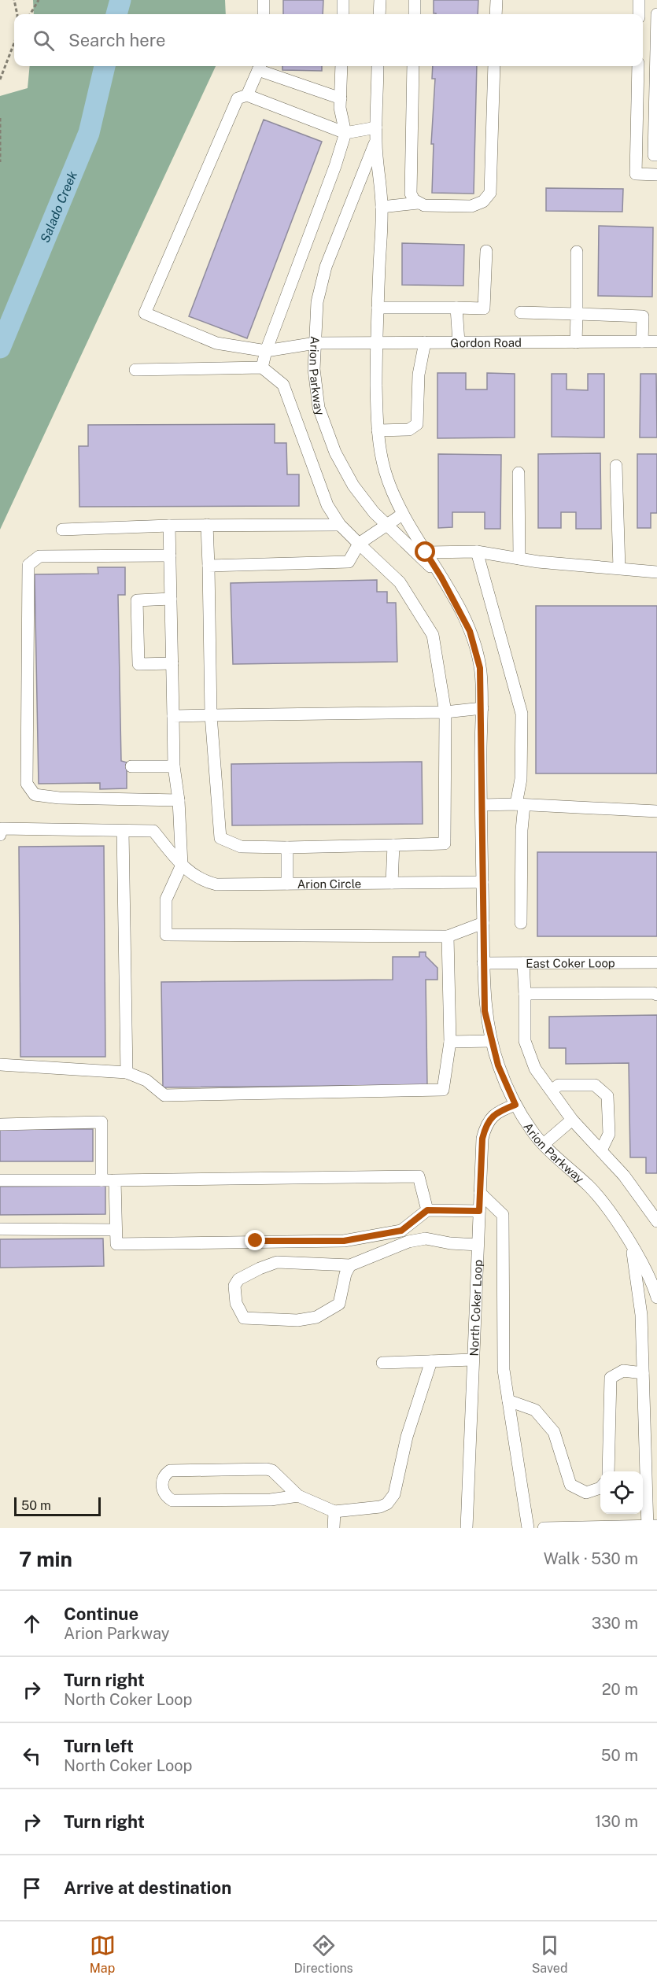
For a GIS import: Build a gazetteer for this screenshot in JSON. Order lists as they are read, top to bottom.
{
  "streets": {
    "street": [
      "Gordon Road",
      "Arion Parkway",
      "Arion Circle",
      "East Coker Loop",
      "North Coker Loop"
    ]
  },
  "crossings": [
    ["Gordon Road", "Arion Parkway"],
    ["Arion Parkway", "Arion Circle"],
    ["Arion Parkway", "East Coker Loop"],
    ["Arion Parkway", "North Coker Loop"]
  ],
  "water": ["Salado Creek"],
  "scale_bar": "50 m",
  "page": {
    "search": "Search here",
    "scale": "50 m",
    "heading": ["7 min", "Walk · 530 m"],
    "list": [
      ["Continue", "Arion Parkway", "330 m"],
      ["Turn right", "North Coker Loop", "20 m"],
      ["Turn left", "North Coker Loop", "50 m"],
      ["Turn right", "130 m"],
      "Arrive at destination"
    ],
    "nav": ["Map", "Directions", "Saved"]
  }
}
